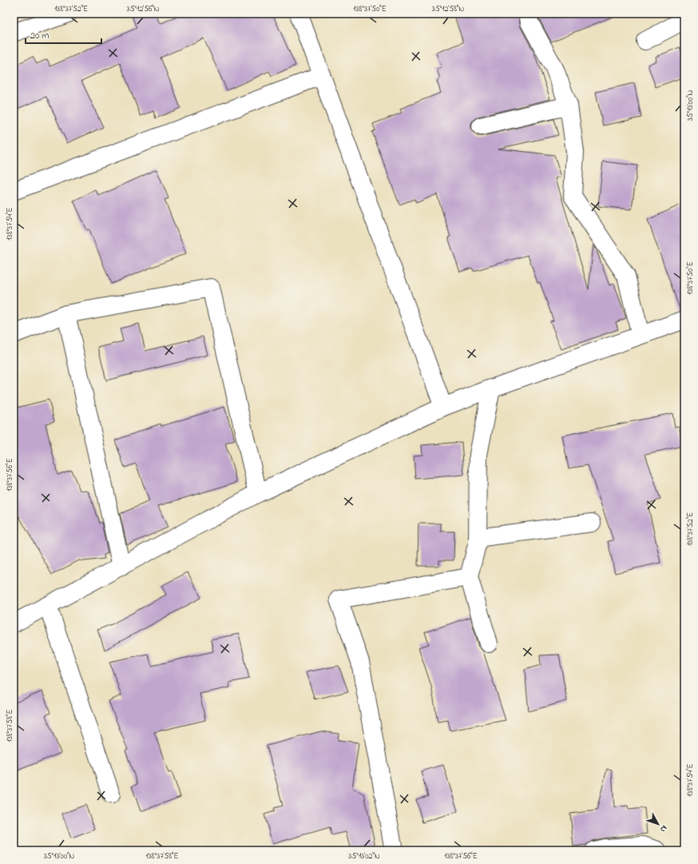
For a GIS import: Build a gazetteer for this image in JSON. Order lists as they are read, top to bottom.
{
  "scale_bar": "20 m",
  "north": "bottom right",
  "coordinates": [
    "138°37'52\"E",
    "35°12'56\"N",
    "138°37'50\"E",
    "35°12'58\"N",
    "35°13'00\"N",
    "138°37'54\"E",
    "138°37'56\"E",
    "138°37'58\"E",
    "35°13'02\"N"
  ]
}
